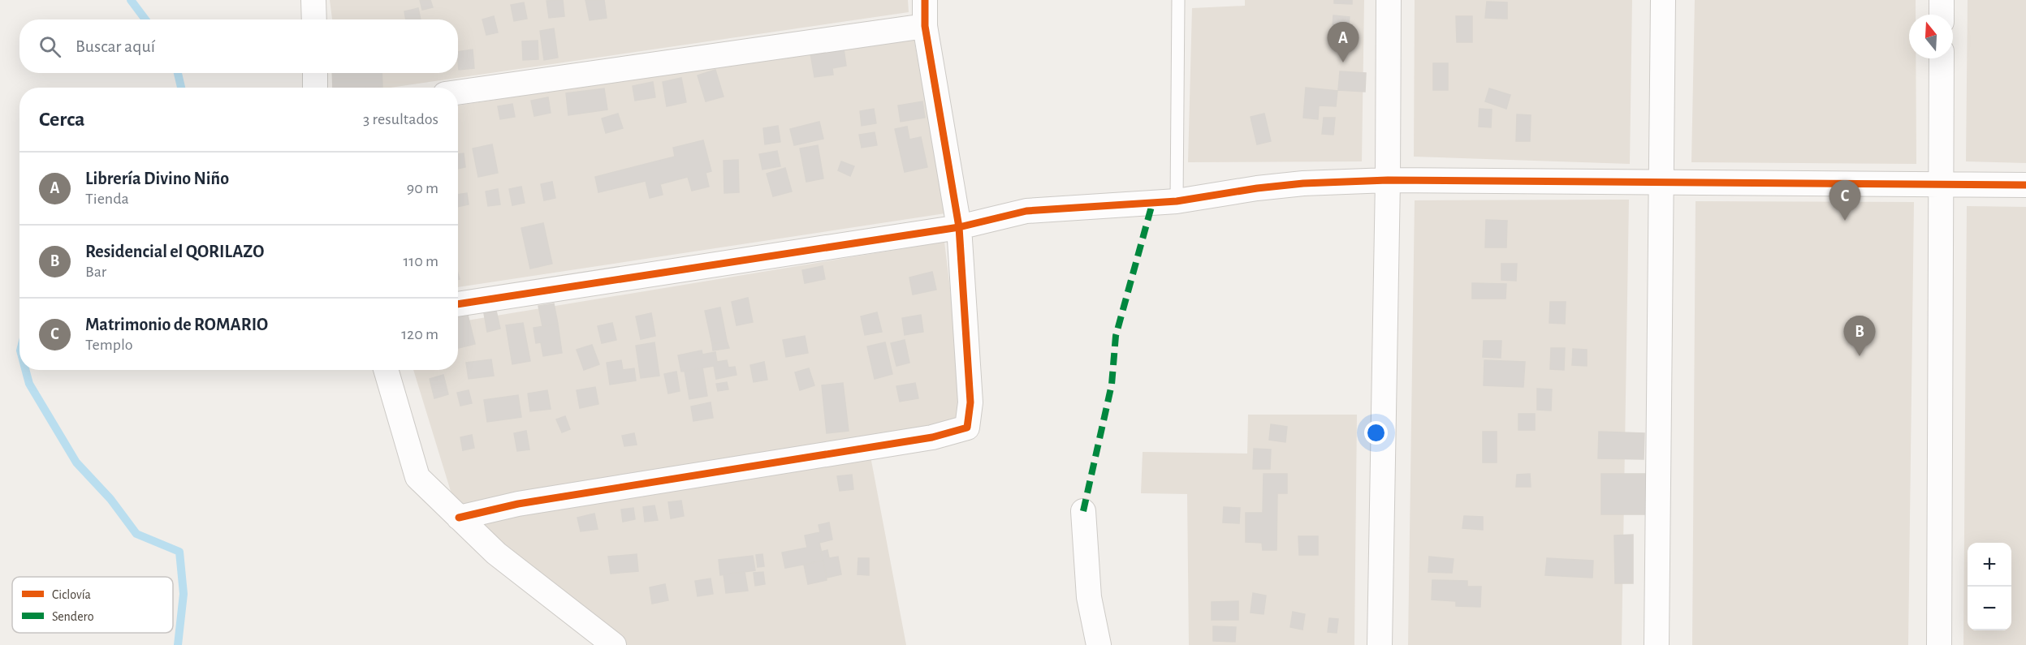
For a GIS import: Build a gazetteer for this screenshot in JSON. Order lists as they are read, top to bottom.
{
  "legend": ["Ciclovía", "Sendero"],
  "north": "top",
  "page": {
    "search": "Buscar aquí",
    "pins": ["A", "C", "B"],
    "heading": ["Cerca", "3 resultados"],
    "list": [
      {
        "mark": "A",
        "name": "Librería Divino Niño",
        "note": "Tienda",
        "value": "90 m"
      },
      {
        "mark": "B",
        "name": "Residencial el QORILAZO",
        "note": "Bar",
        "value": "110 m"
      },
      {
        "mark": "C",
        "name": "Matrimonio de ROMARIO",
        "note": "Templo",
        "value": "120 m"
      }
    ],
    "map_buttons": ["+", "−"]
  }
}
